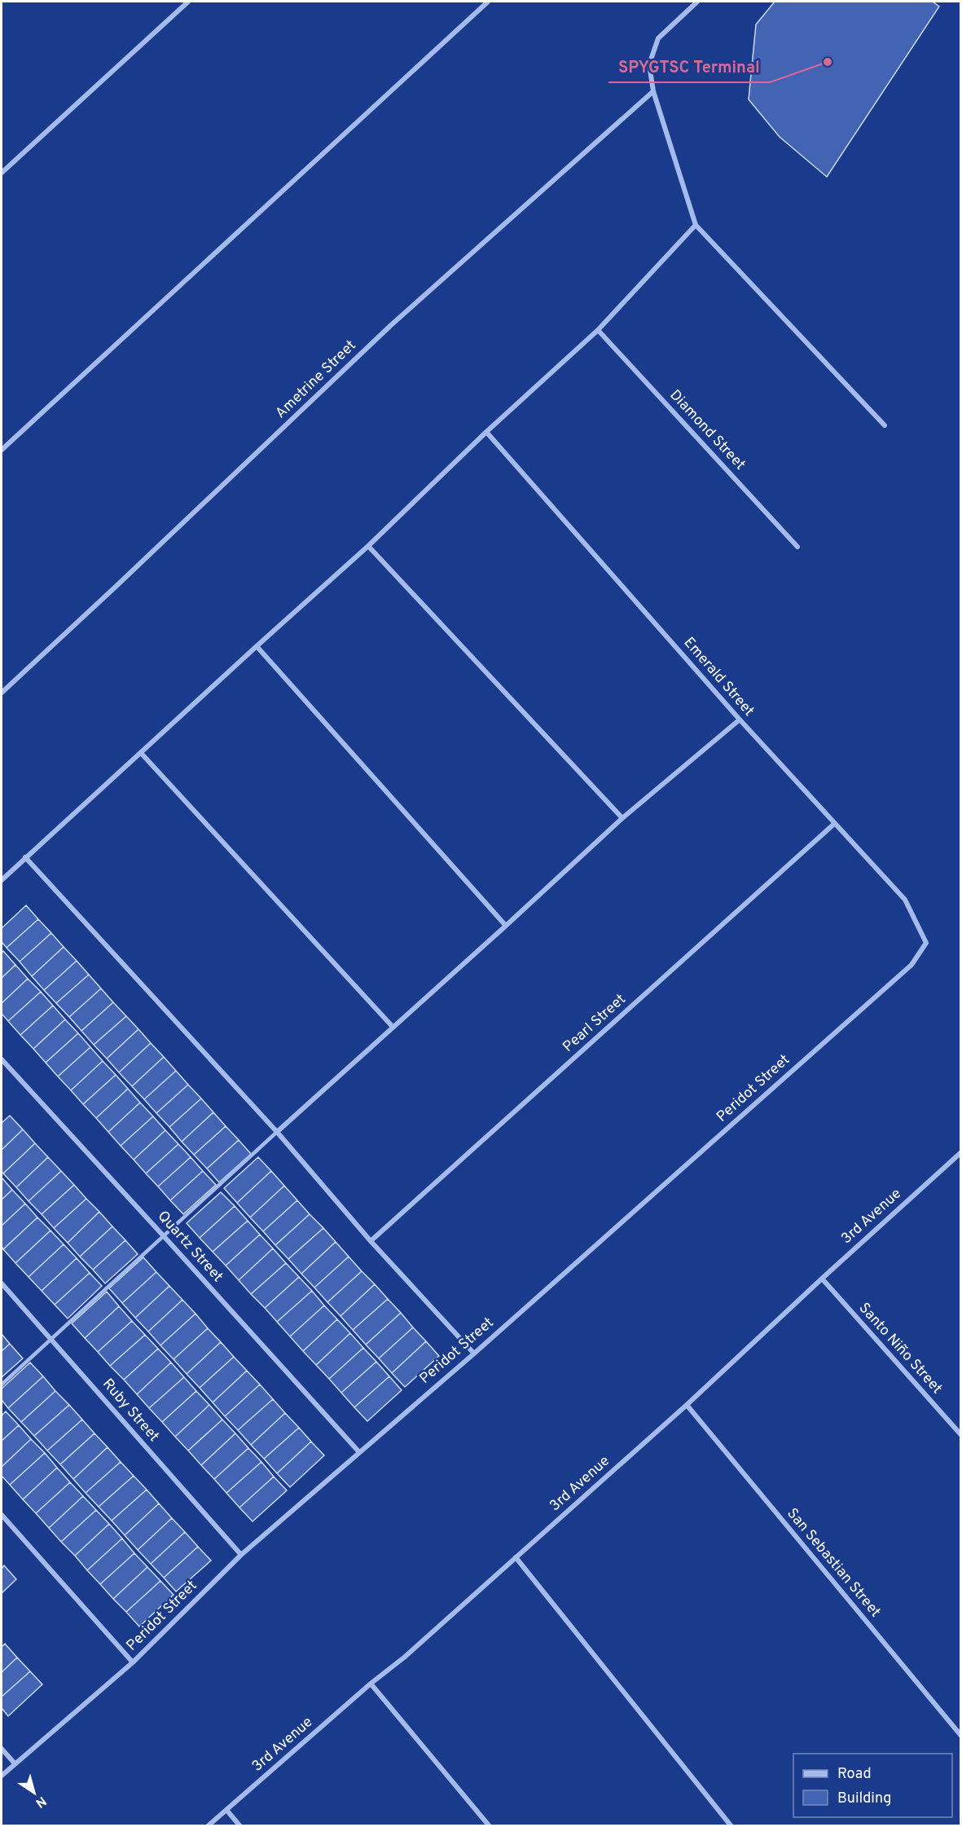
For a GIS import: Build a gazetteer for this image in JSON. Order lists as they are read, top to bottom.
{
  "streets": {
    "street": [
      "Ametrine Street",
      "Diamond Street",
      "Emerald Street",
      "Pearl Street",
      "Peridot Street",
      "3rd Avenue",
      "Quartz Street",
      "Santo Niño Street",
      "Ruby Street",
      "San Sebastian Street"
    ]
  },
  "crossings": [
    ["Emerald Street", "Pearl Street"],
    ["Emerald Street", "Peridot Street"],
    ["Peridot Street", "Quartz Street"],
    ["Peridot Street", "Ruby Street"],
    ["3rd Avenue", "Santo Niño Street"],
    ["3rd Avenue", "San Sebastian Street"]
  ],
  "places": ["SPYGTSC Terminal"],
  "legend": ["Road", "Building"],
  "north": "bottom right"
}
